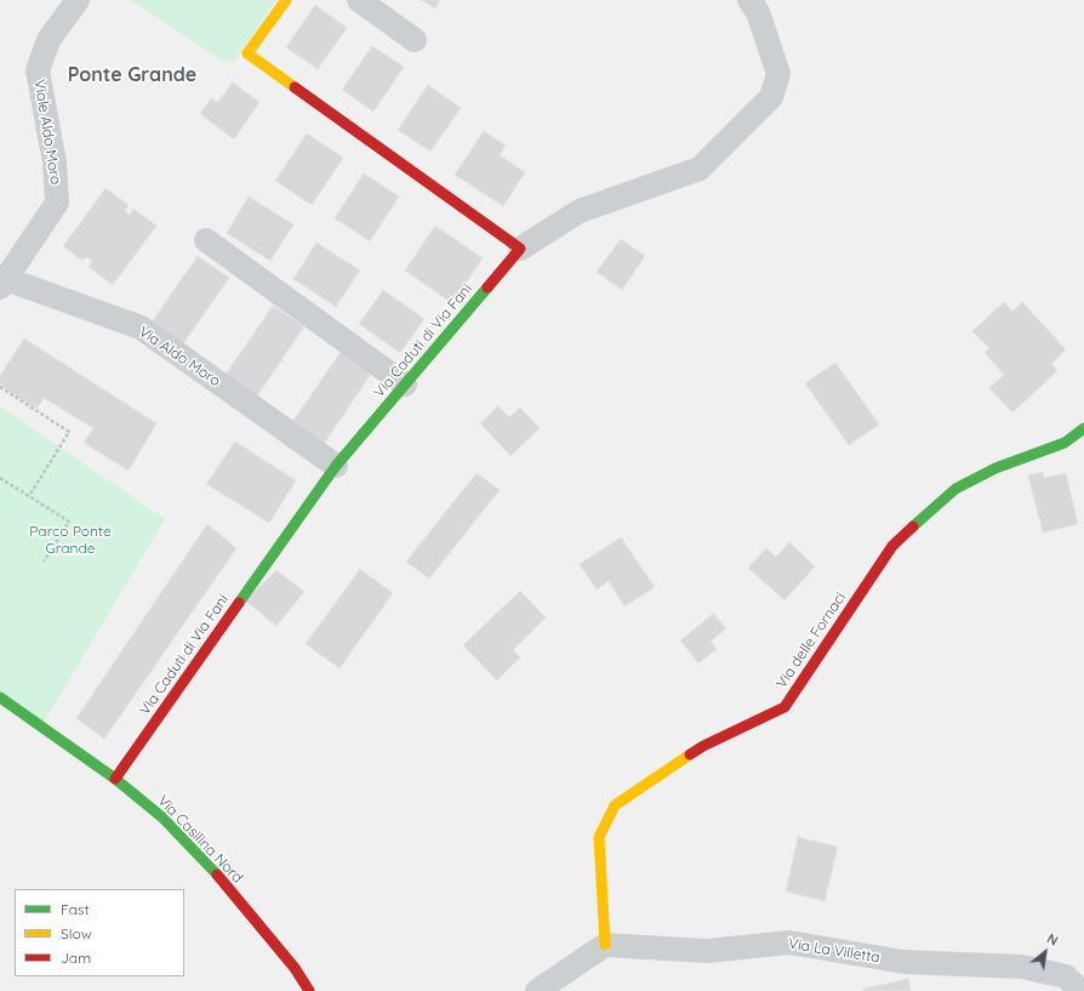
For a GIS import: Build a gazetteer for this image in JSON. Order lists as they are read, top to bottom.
{
  "streets": {
    "street": [
      "Viale Aldo Moro",
      "Via Caduti di Via Fani",
      "Via Aldo Moro",
      "Via delle Fornaci",
      "Via Casilina Nord",
      "Via La Villetta"
    ]
  },
  "crossings": [
    ["Viale Aldo Moro", "Via Aldo Moro"],
    ["Via Caduti di Via Fani", "Via Aldo Moro"],
    ["Via Caduti di Via Fani", "Via Casilina Nord"],
    ["Via delle Fornaci", "Via La Villetta"]
  ],
  "districts": ["Ponte Grande"],
  "parks": ["Parco Ponte Grande"],
  "legend": ["Fast", "Slow", "Jam"],
  "north": "top right"
}
